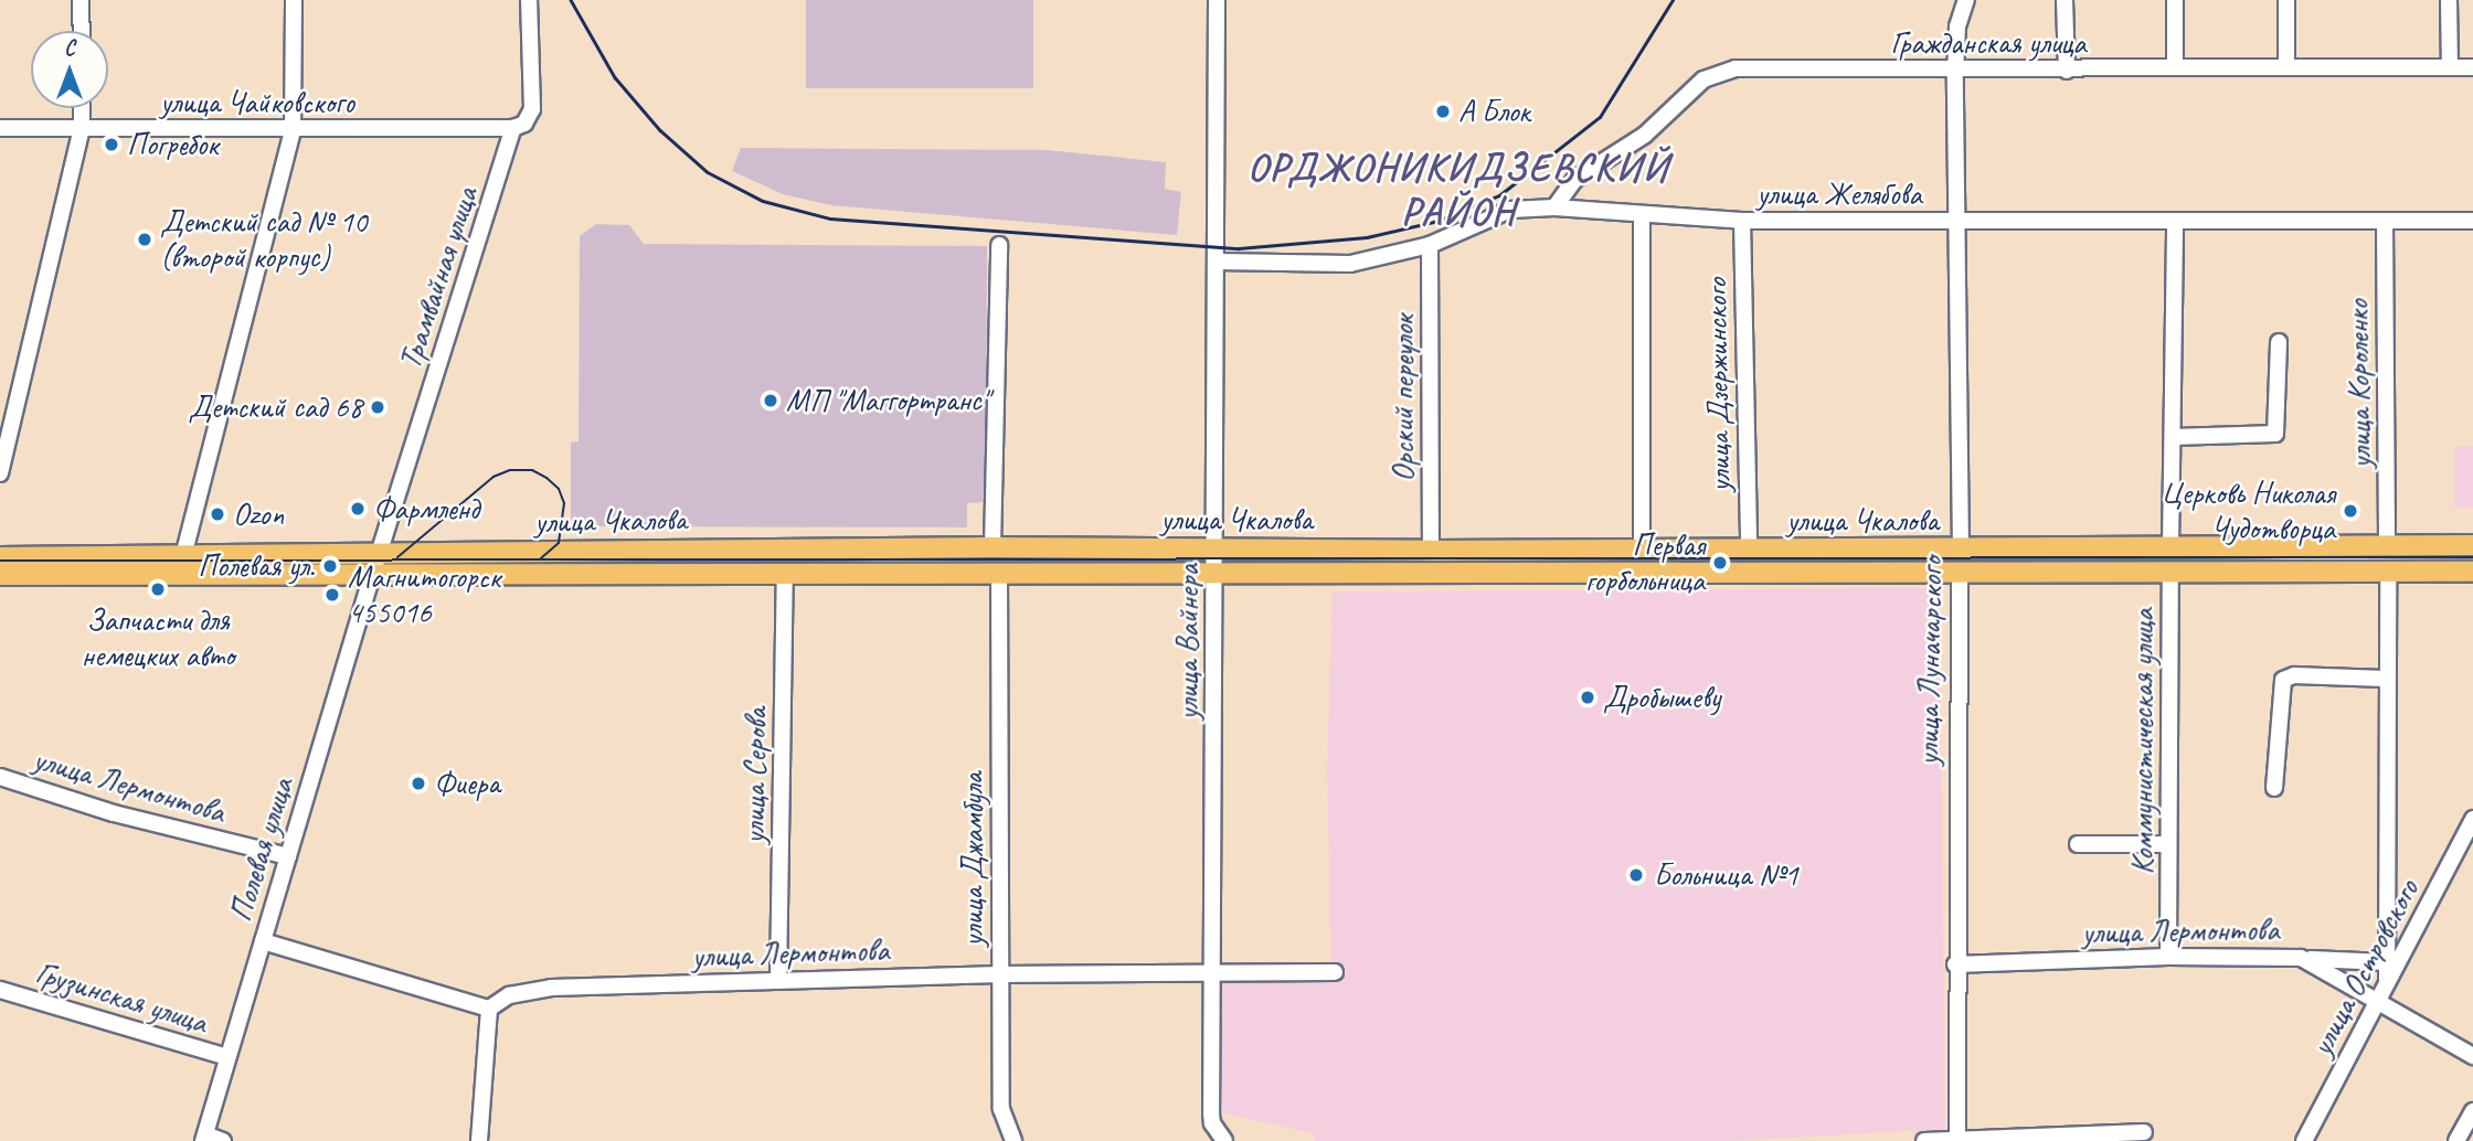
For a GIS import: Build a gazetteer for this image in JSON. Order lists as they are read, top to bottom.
{
  "streets": {
    "main road": ["улица Чкалова", "улица Луначарского"],
    "street": [
      "Гражданская улица",
      "улица Чайковского",
      "улица Желябова",
      "Трамвайная улица",
      "улица Короленко",
      "улица Дзержинского",
      "Орский переулок",
      "улица Вайнера",
      "Коммунистическая улица",
      "улица Серова",
      "улица Лермонтова",
      "Полевая улица",
      "улица Джамбула",
      "улица Островского",
      "Грузинская улица"
    ]
  },
  "crossings": [
    ["Гражданская улица", "улица Желябова"],
    ["Гражданская улица", "улица Луначарского"],
    ["улица Чайковского", "Трамвайная улица"],
    ["улица Желябова", "улица Короленко"],
    ["улица Желябова", "улица Дзержинского"],
    ["улица Желябова", "Орский переулок"],
    ["улица Желябова", "улица Вайнера"],
    ["улица Желябова", "улица Луначарского"],
    ["Трамвайная улица", "улица Чкалова"],
    ["Трамвайная улица", "Полевая улица"],
    ["улица Короленко", "улица Чкалова"],
    ["улица Дзержинского", "улица Чкалова"],
    ["Орский переулок", "улица Чкалова"],
    ["улица Чкалова", "улица Вайнера"],
    ["улица Чкалова", "улица Луначарского"],
    ["улица Чкалова", "Коммунистическая улица"],
    ["улица Чкалова", "улица Серова"],
    ["улица Чкалова", "Полевая улица"],
    ["улица Чкалова", "улица Джамбула"],
    ["улица Вайнера", "улица Лермонтова"],
    ["улица Луначарского", "улица Лермонтова"],
    ["Коммунистическая улица", "улица Лермонтова"],
    ["улица Серова", "улица Лермонтова"],
    ["улица Лермонтова", "Полевая улица"],
    ["улица Лермонтова", "улица Джамбула"],
    ["улица Лермонтова", "улица Островского"],
    ["Полевая улица", "Грузинская улица"]
  ],
  "districts": ["ОРДЖОНИКИДЗЕВСКИЙ РАЙОН"],
  "places": [
    "А Блок",
    "Погребок",
    "Детский сад № 10 (второй корпус)",
    "МП \"Маггортранс\"",
    "Детский сад 68",
    "Фармленд",
    "Церковь Николая Чудотворца",
    "Ozon",
    "Первая горбольница",
    "Полевая ул.",
    "Запчасти для немецких авто",
    "Магнитогорск 455016",
    "Дробышеву",
    "Фиера",
    "Больница №1"
  ],
  "north": "top"
}
